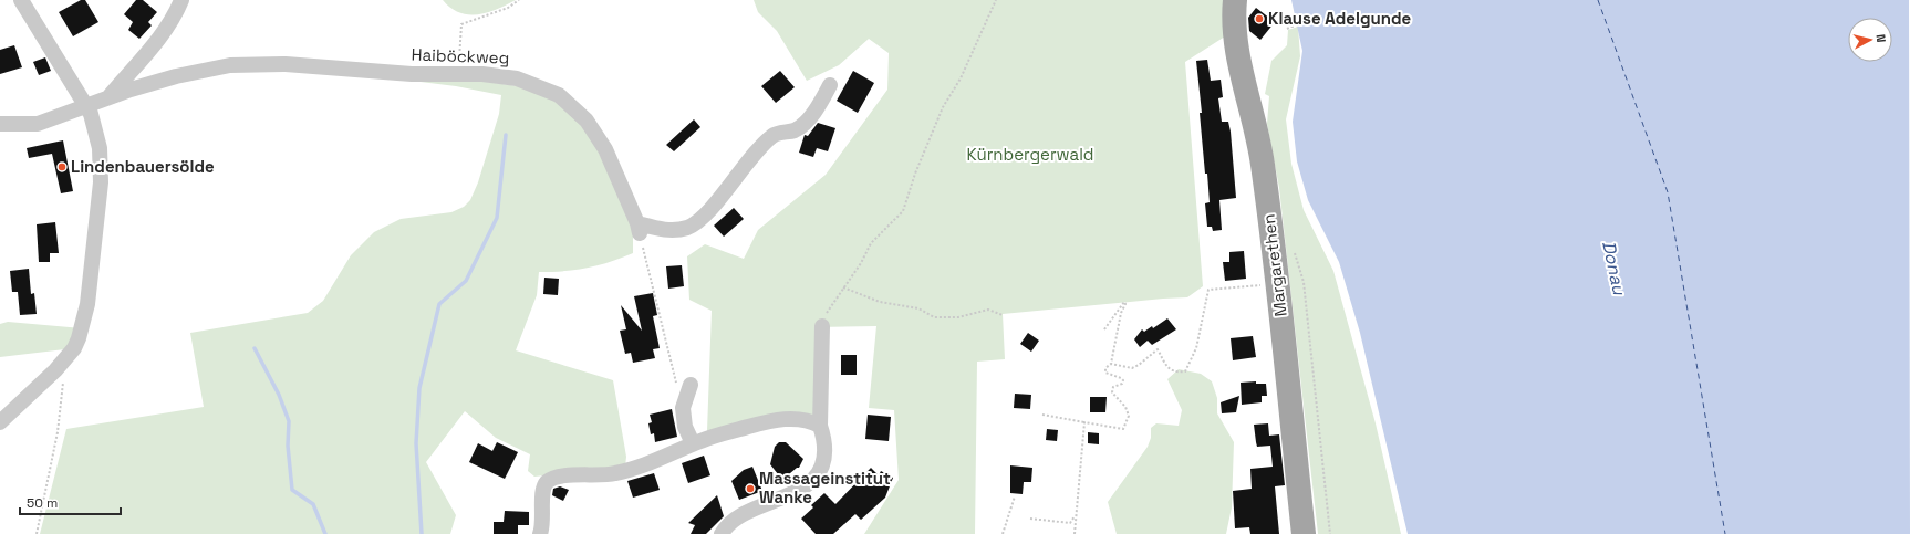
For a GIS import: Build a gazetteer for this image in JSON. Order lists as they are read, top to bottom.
{
  "streets": {
    "main road": ["Margarethen"],
    "street": ["Haiböckweg"]
  },
  "water": ["Donau"],
  "parks": ["Kürnbergerwald"],
  "places": ["Klause Adelgunde", "Lindenbauersölde", "Massageinstitut Wanke"],
  "scale_bar": "50 m",
  "north": "right"
}
